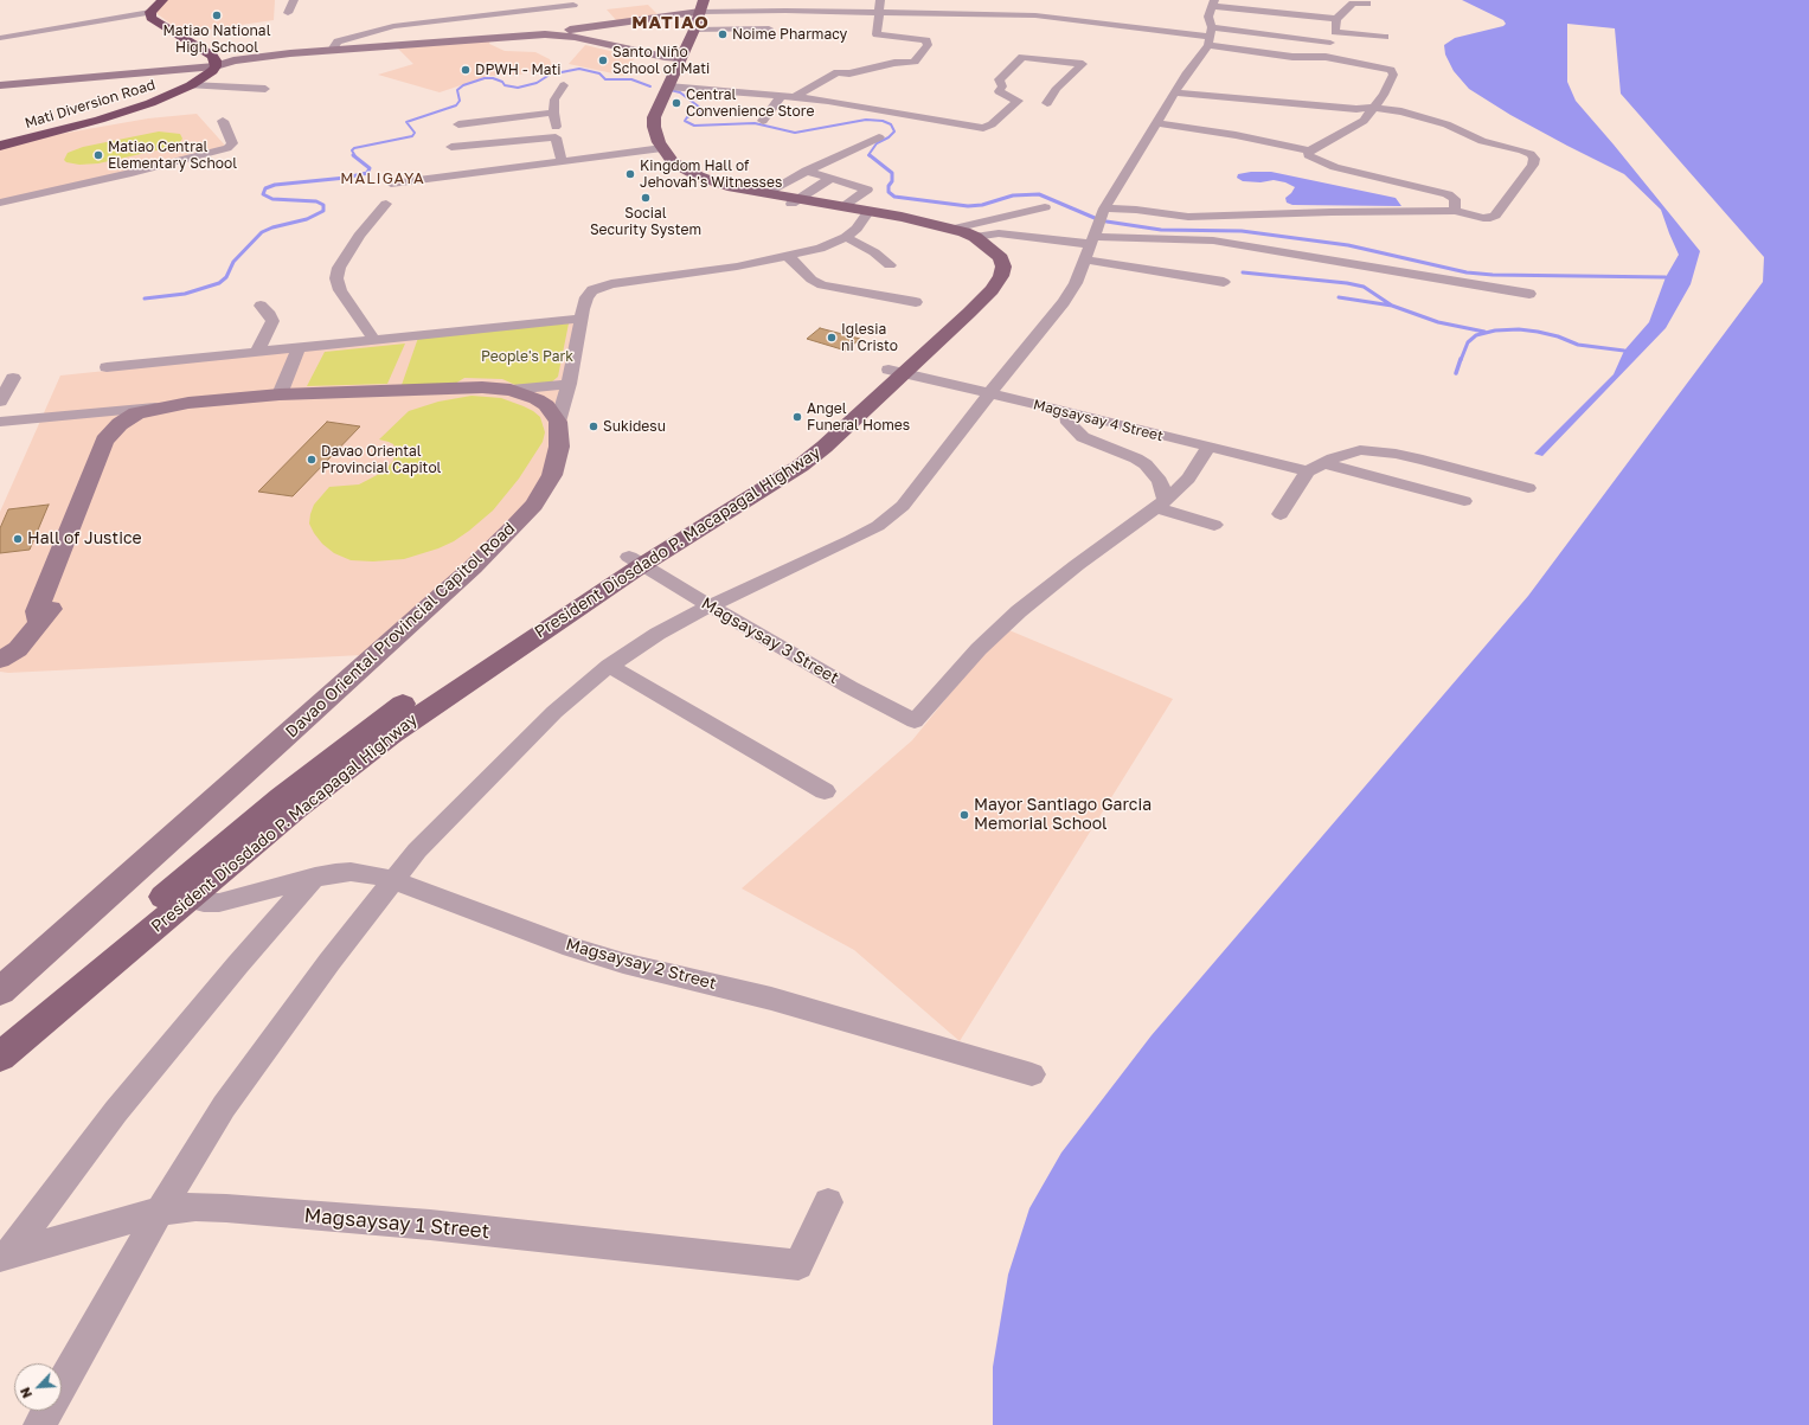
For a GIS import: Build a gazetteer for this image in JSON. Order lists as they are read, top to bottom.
{
  "streets": {
    "highway": ["Mati Diversion Road"],
    "main road": ["President Diosdado P. Macapagal Highway"],
    "street": [
      "Magsaysay 4 Street",
      "Davao Oriental Provincial Capitol Road",
      "Magsaysay 3 Street",
      "Magsaysay 2 Street",
      "Magsaysay 1 Street"
    ]
  },
  "crossings": [
    ["Magsaysay 4 Street", "President Diosdado P. Macapagal Highway"],
    ["President Diosdado P. Macapagal Highway", "Magsaysay 3 Street"],
    ["President Diosdado P. Macapagal Highway", "Magsaysay 2 Street"]
  ],
  "districts": ["MATIAO", "MALIGAYA"],
  "parks": ["People's Park"],
  "places": [
    "Matiao National High School",
    "Noime Pharmacy",
    "Santo Niño School of Mati",
    "DPWH - Mati",
    "Central Convenience Store",
    "Matiao Central Elementary School",
    "Kingdom Hall of Jehovah's Witnesses",
    "Social Security System",
    "Iglesia ni Cristo",
    "Angel Funeral Homes",
    "Sukidesu",
    "Davao Oriental Provincial Capitol",
    "Hall of Justice",
    "Mayor Santiago Garcia Memorial School"
  ],
  "north": "bottom left"
}
